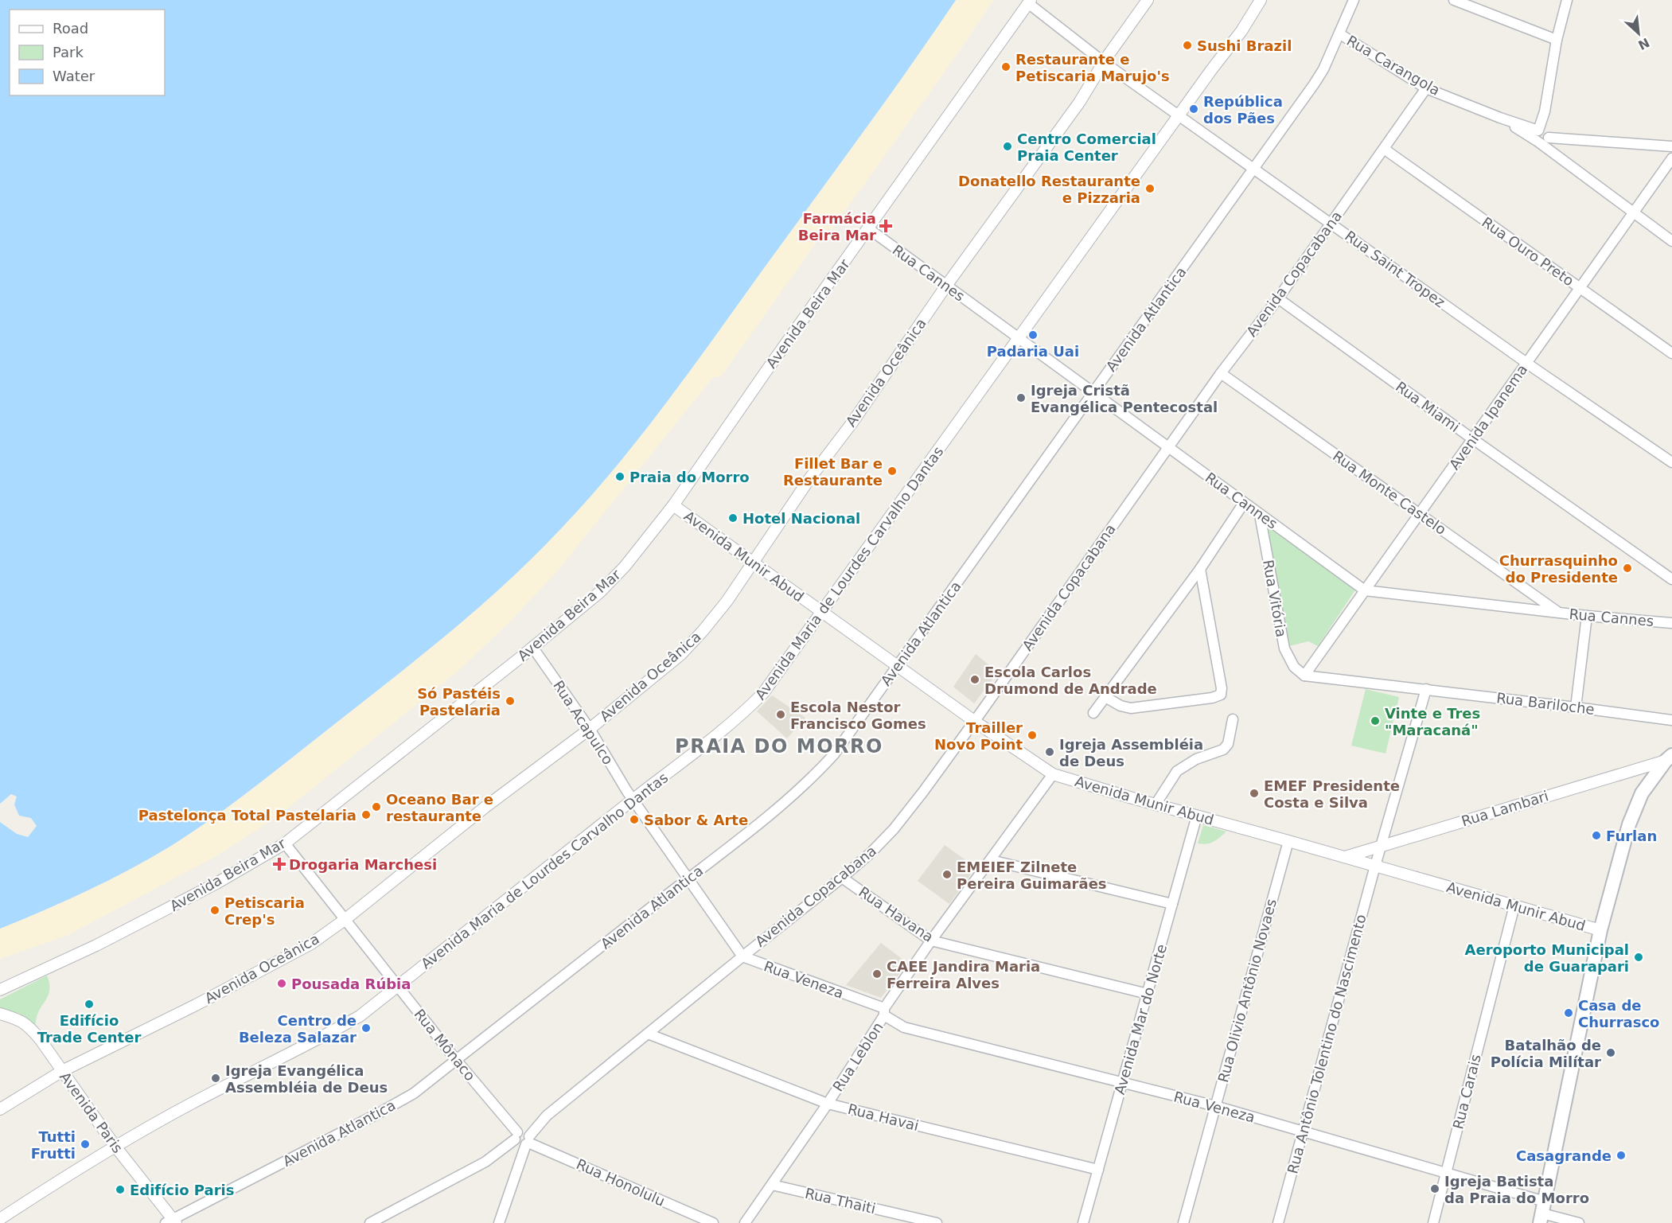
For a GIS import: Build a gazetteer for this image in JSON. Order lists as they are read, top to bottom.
{
  "streets": {
    "street": [
      "Rua Carangola",
      "Rua Ouro Preto",
      "Rua Saint Tropez",
      "Rua Cannes",
      "Avenida Copacabana",
      "Avenida Beira Mar",
      "Avenida Atlantica",
      "Avenida Oceânica",
      "Rua Miami",
      "Avenida Ipanema",
      "Rua Monte Castelo",
      "Avenida Munir Abud",
      "Avenida Maria de Lourdes Carvalho Dantas",
      "Rua Vitória",
      "Rua Bariloche",
      "Rua Acapulco",
      "Rua Lambari",
      "Rua Havana",
      "Rua Veneza",
      "Rua Olivio Antônio Novaes",
      "Avenida Mar do Norte",
      "Rua Antônio Tolentino do Nascimento",
      "Rua Mônaco",
      "Rua Leblon",
      "Rua Carais",
      "Avenida Paris",
      "Rua Havai",
      "Rua Honolulu",
      "Rua Thaiti"
    ]
  },
  "crossings": [
    ["Rua Carangola", "Avenida Copacabana"],
    ["Rua Carangola", "Avenida Atlantica"],
    ["Rua Carangola", "Avenida Ipanema"],
    ["Rua Ouro Preto", "Avenida Copacabana"],
    ["Rua Ouro Preto", "Avenida Ipanema"],
    ["Rua Saint Tropez", "Avenida Copacabana"],
    ["Rua Saint Tropez", "Avenida Beira Mar"],
    ["Rua Saint Tropez", "Avenida Atlantica"],
    ["Rua Saint Tropez", "Avenida Oceânica"],
    ["Rua Saint Tropez", "Avenida Ipanema"],
    ["Rua Saint Tropez", "Avenida Maria de Lourdes Carvalho Dantas"],
    ["Rua Cannes", "Avenida Copacabana"],
    ["Rua Cannes", "Avenida Beira Mar"],
    ["Rua Cannes", "Avenida Atlantica"],
    ["Rua Cannes", "Avenida Oceânica"],
    ["Rua Cannes", "Avenida Ipanema"],
    ["Rua Cannes", "Rua Monte Castelo"],
    ["Rua Cannes", "Avenida Maria de Lourdes Carvalho Dantas"],
    ["Rua Cannes", "Rua Vitória"],
    ["Avenida Copacabana", "Rua Miami"],
    ["Avenida Copacabana", "Rua Monte Castelo"],
    ["Avenida Copacabana", "Avenida Munir Abud"],
    ["Avenida Copacabana", "Rua Havana"],
    ["Avenida Copacabana", "Rua Veneza"],
    ["Avenida Copacabana", "Rua Mônaco"],
    ["Avenida Copacabana", "Rua Havai"],
    ["Avenida Copacabana", "Rua Honolulu"],
    ["Avenida Beira Mar", "Avenida Munir Abud"],
    ["Avenida Beira Mar", "Rua Acapulco"],
    ["Avenida Beira Mar", "Rua Mônaco"],
    ["Avenida Atlantica", "Avenida Munir Abud"],
    ["Avenida Atlantica", "Rua Mônaco"],
    ["Avenida Atlantica", "Avenida Paris"],
    ["Avenida Oceânica", "Avenida Munir Abud"],
    ["Avenida Oceânica", "Rua Acapulco"],
    ["Avenida Oceânica", "Rua Mônaco"],
    ["Avenida Oceânica", "Avenida Paris"],
    ["Rua Miami", "Avenida Ipanema"],
    ["Avenida Ipanema", "Rua Monte Castelo"],
    ["Avenida Ipanema", "Rua Vitória"],
    ["Avenida Ipanema", "Rua Bariloche"],
    ["Avenida Munir Abud", "Avenida Maria de Lourdes Carvalho Dantas"],
    ["Avenida Munir Abud", "Rua Lambari"],
    ["Avenida Munir Abud", "Rua Olivio Antônio Novaes"],
    ["Avenida Munir Abud", "Avenida Mar do Norte"],
    ["Avenida Munir Abud", "Rua Antônio Tolentino do Nascimento"],
    ["Avenida Munir Abud", "Rua Leblon"],
    ["Avenida Munir Abud", "Rua Carais"],
    ["Avenida Maria de Lourdes Carvalho Dantas", "Rua Acapulco"],
    ["Avenida Maria de Lourdes Carvalho Dantas", "Rua Mônaco"],
    ["Avenida Maria de Lourdes Carvalho Dantas", "Avenida Paris"],
    ["Rua Vitória", "Rua Bariloche"],
    ["Rua Bariloche", "Rua Antônio Tolentino do Nascimento"],
    ["Rua Lambari", "Rua Antônio Tolentino do Nascimento"],
    ["Rua Havana", "Avenida Mar do Norte"],
    ["Rua Havana", "Rua Leblon"],
    ["Rua Veneza", "Rua Olivio Antônio Novaes"],
    ["Rua Veneza", "Avenida Mar do Norte"],
    ["Rua Veneza", "Rua Antônio Tolentino do Nascimento"],
    ["Rua Veneza", "Rua Leblon"],
    ["Rua Veneza", "Rua Carais"],
    ["Avenida Mar do Norte", "Rua Havai"],
    ["Rua Mônaco", "Rua Honolulu"],
    ["Rua Leblon", "Rua Havai"],
    ["Rua Leblon", "Rua Thaiti"]
  ],
  "districts": ["PRAIA DO MORRO"],
  "places": {
    "other": [
      "Sushi Brazil",
      "Restaurante e Petiscaria Marujo's",
      "República dos Pães",
      "Centro Comercial Praia Center",
      "Donatello Restaurante e Pizzaria",
      "Padaria Uai",
      "Igreja Cristã Evangélica Pentecostal",
      "Fillet Bar e Restaurante",
      "Praia do Morro",
      "Hotel Nacional",
      "Churrasquinho do Presidente",
      "Escola Carlos Drumond de Andrade",
      "Só Pastéis Pastelaria",
      "Escola Nestor Francisco Gomes",
      "Vinte e Tres \"Maracaná\"",
      "Trailler Novo Point",
      "Igreja Assembléia de Deus",
      "EMEF Presidente Costa e Silva",
      "Oceano Bar e restaurante",
      "Pastelonça Total Pastelaria",
      "Sabor & Arte",
      "Furlan",
      "EMEIEF Zilnete Pereira Guimarães",
      "Petiscaria Crep's",
      "Aeroporto Municipal de Guarapari",
      "CAEE Jandira Maria Ferreira Alves",
      "Pousada Rúbia",
      "Edifício Trade Center",
      "Casa de Churrasco",
      "Centro de Beleza Salazar",
      "Batalhão de Polícia Milítar",
      "Igreja Evangélica Assembléia de Deus",
      "Tutti Frutti",
      "Casagrande",
      "Igreja Batista da Praia do Morro",
      "Edifício Paris"
    ],
    "health": ["Farmácia Beira Mar", "Drogaria Marchesi"]
  },
  "legend": ["Road", "Park", "Water"],
  "north": "bottom right"
}
